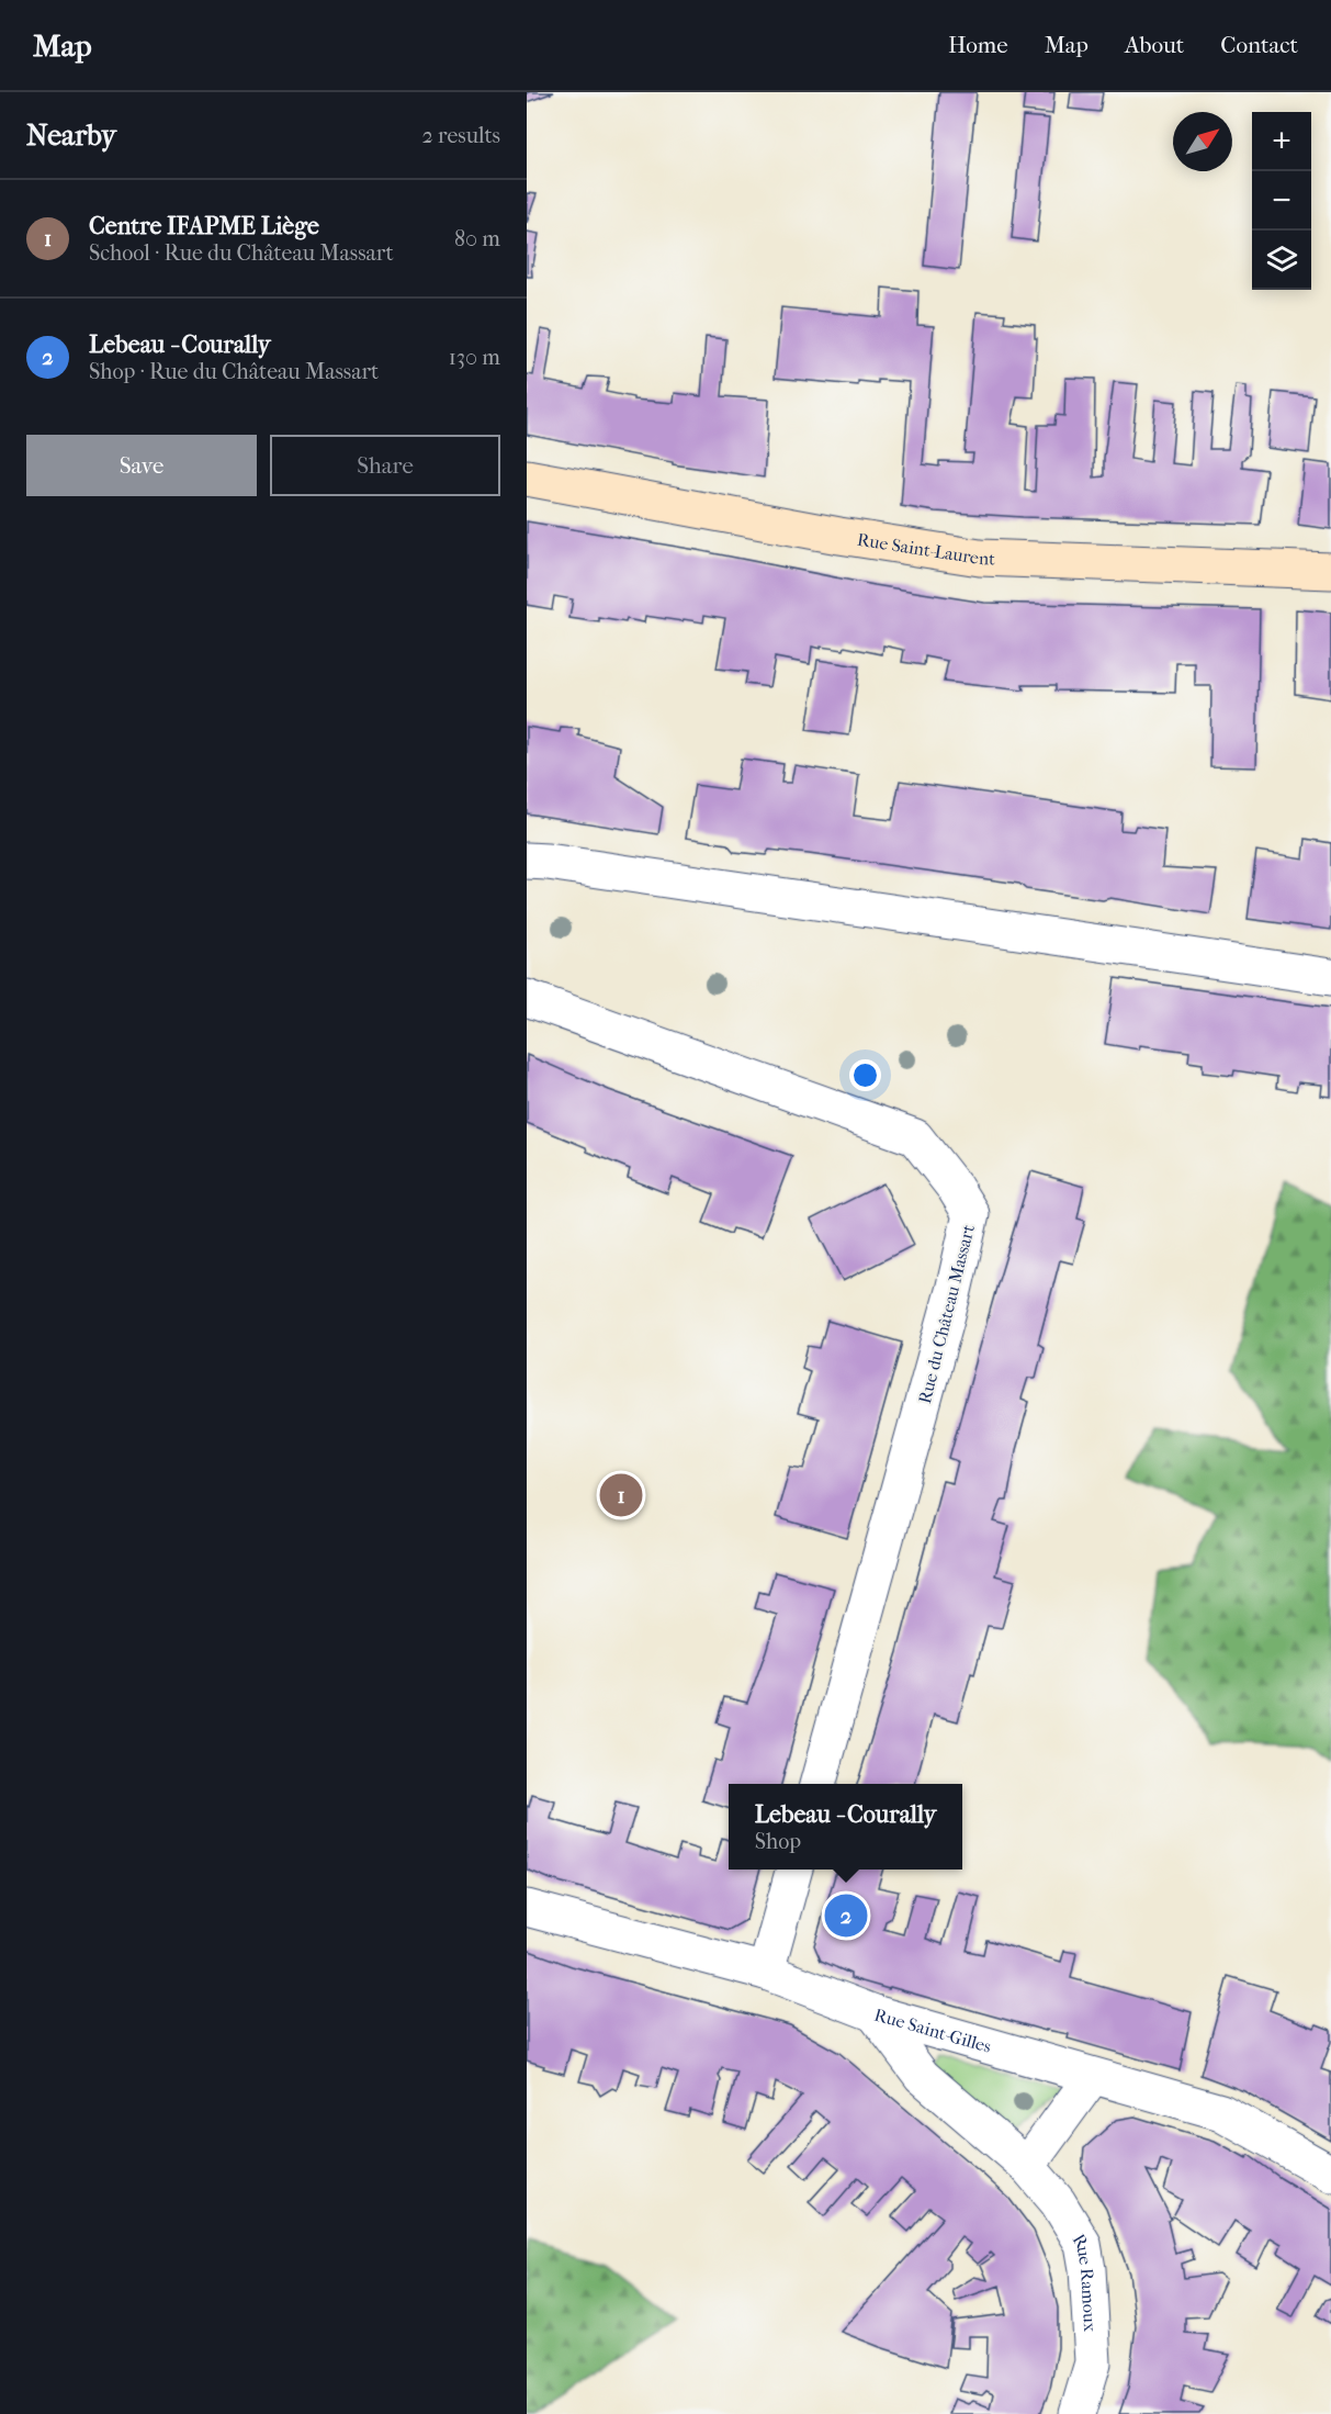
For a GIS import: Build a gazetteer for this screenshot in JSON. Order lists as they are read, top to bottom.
{
  "streets": {
    "street": [
      "Rue Saint-Laurent",
      "Rue du Château Massart",
      "Rue Saint-Gilles",
      "Rue Ramoux"
    ]
  },
  "crossings": [
    ["Rue Saint-Gilles", "Rue Ramoux"]
  ],
  "north": "top right",
  "page": {
    "header": "Map",
    "nav": [
      "Home",
      "Map",
      "About",
      "Contact"
    ],
    "heading": ["Nearby", "2 results"],
    "map_buttons": ["+", "−"],
    "list": [
      {
        "mark": "1",
        "name": "Centre IFAPME Liège",
        "note": "School · Rue du Château Massart",
        "value": "80 m"
      },
      {
        "mark": "2",
        "name": "Lebeau - Courally",
        "note": "Shop · Rue du Château Massart",
        "value": "130 m"
      }
    ],
    "buttons": ["Save", "Share"],
    "pins": ["1", "2"],
    "popup": ["Lebeau - Courally", "Shop"]
  }
}
